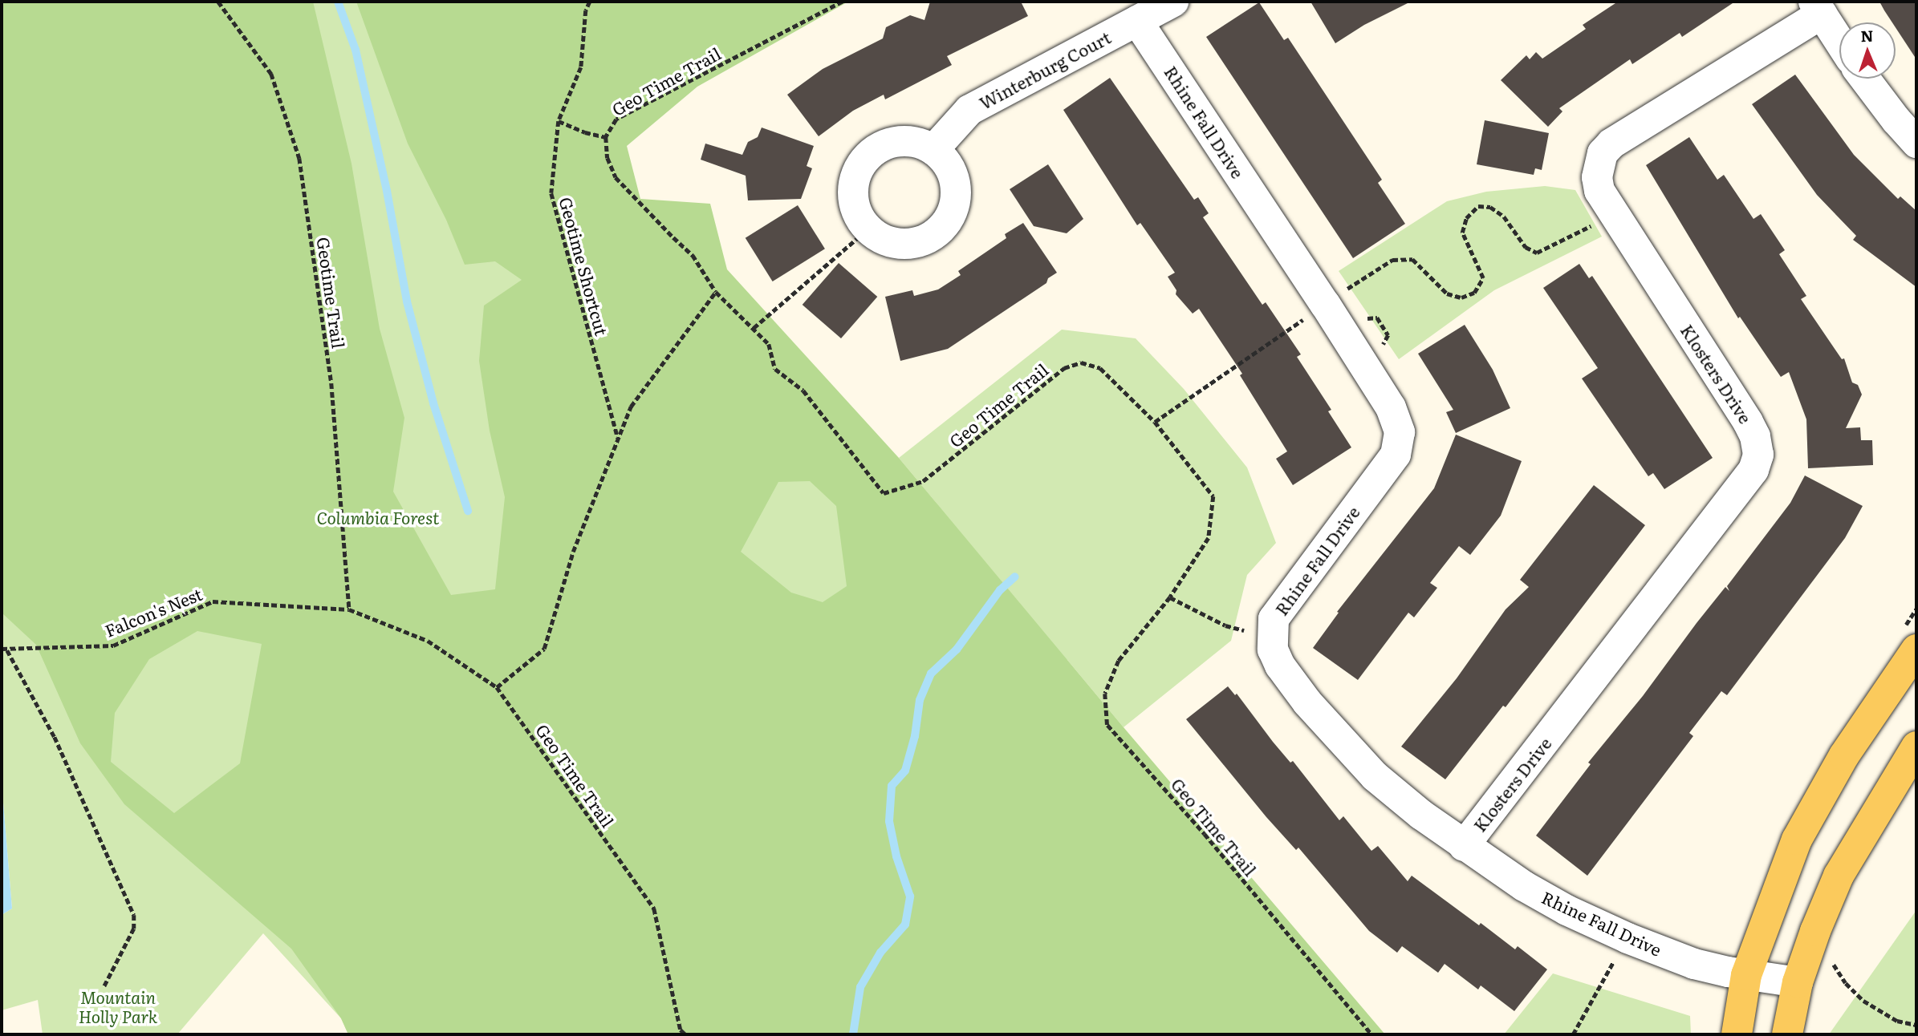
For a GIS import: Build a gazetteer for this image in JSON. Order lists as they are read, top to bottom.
{
  "streets": {
    "street": ["Winterburg Court", "Rhine Fall Drive", "Klosters Drive"],
    "path": [
      "Geo Time Trail",
      "Geotime Shortcut",
      "Geotime Trail",
      "Falcon's Nest"
    ]
  },
  "crossings": [
    ["Winterburg Court", "Rhine Fall Drive"],
    ["Geo Time Trail", "Geotime Trail"],
    ["Geo Time Trail", "Falcon's Nest"],
    ["Rhine Fall Drive", "Klosters Drive"],
    ["Geotime Trail", "Falcon's Nest"]
  ],
  "parks": ["Columbia Forest", "Mountain Holly Park"],
  "north": "top"
}
